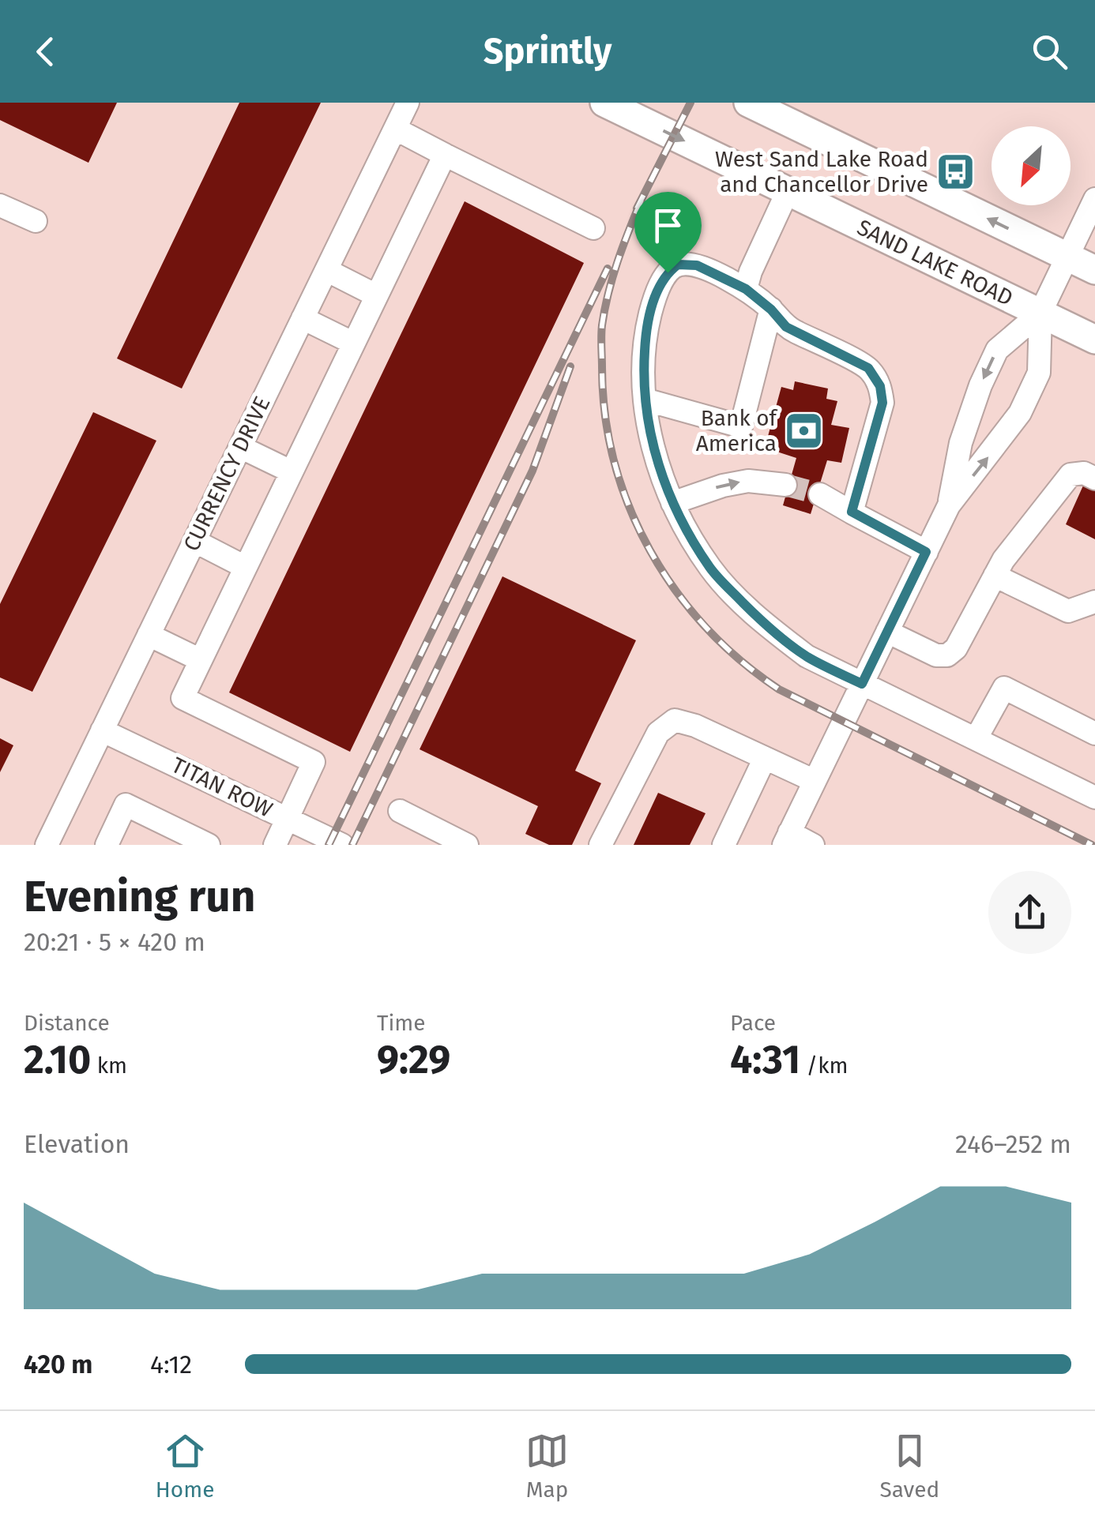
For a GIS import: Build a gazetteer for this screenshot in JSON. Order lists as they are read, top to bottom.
{
  "streets": {
    "main road": ["SAND LAKE ROAD"],
    "street": ["CURRENCY DRIVE", "TITAN ROW"]
  },
  "crossings": [
    ["CURRENCY DRIVE", "TITAN ROW"]
  ],
  "places": {
    "bus stop": ["West Sand Lake Road and Chancellor Drive"],
    "bank": ["Bank of America"]
  },
  "north": "bottom left",
  "page": {
    "header": "Sprintly",
    "heading": ["Evening run", "20:21 · 5 × 420 m"],
    "stats": [
      ["Distance", "2.10 km"],
      ["Time", "9:29"],
      ["Pace", "4:31 /km"]
    ],
    "chart": ["Elevation", "246–252 m"],
    "list": [
      {
        "name": "420 m",
        "note": "4:12"
      }
    ],
    "tabs": ["Home", "Map", "Saved"]
  }
}
